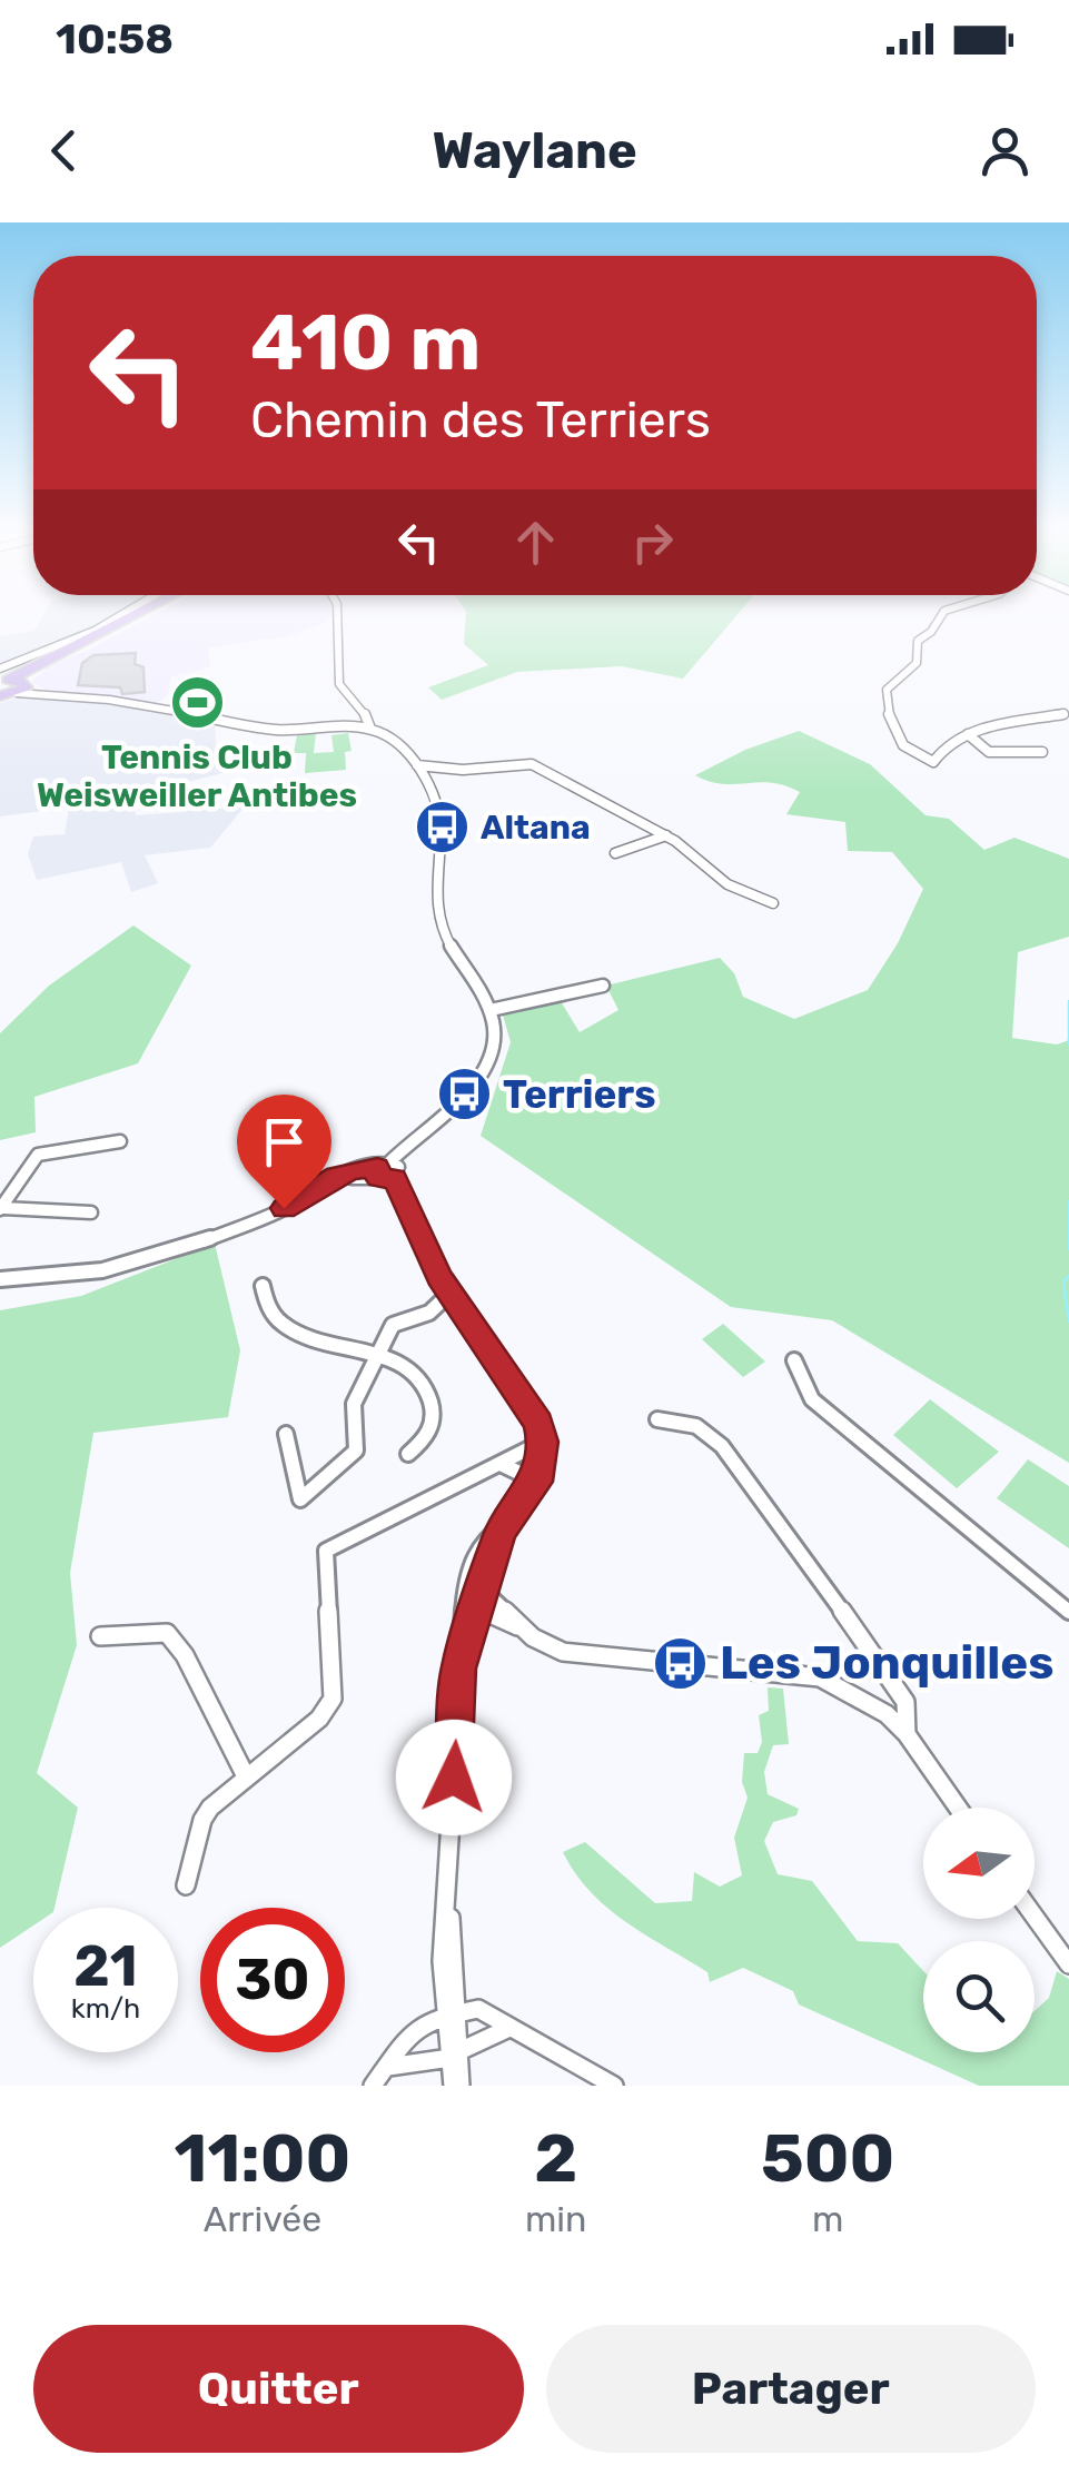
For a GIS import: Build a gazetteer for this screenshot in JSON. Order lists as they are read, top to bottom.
{
  "places": {
    "sports": ["Tennis Club Weisweiller Antibes"],
    "bus stop": ["Altana", "Terriers", "Les Jonquilles"]
  },
  "north": "left",
  "page": {
    "status": "10:58",
    "header": "Waylane",
    "turn": ["410 m", "Chemin des Terriers"],
    "speed": "21 km/h",
    "limit": "30",
    "eta": [
      "11:00",
      "Arrivée",
      "2",
      "min",
      "500",
      "m"
    ],
    "buttons": ["Quitter", "Partager"]
  }
}
